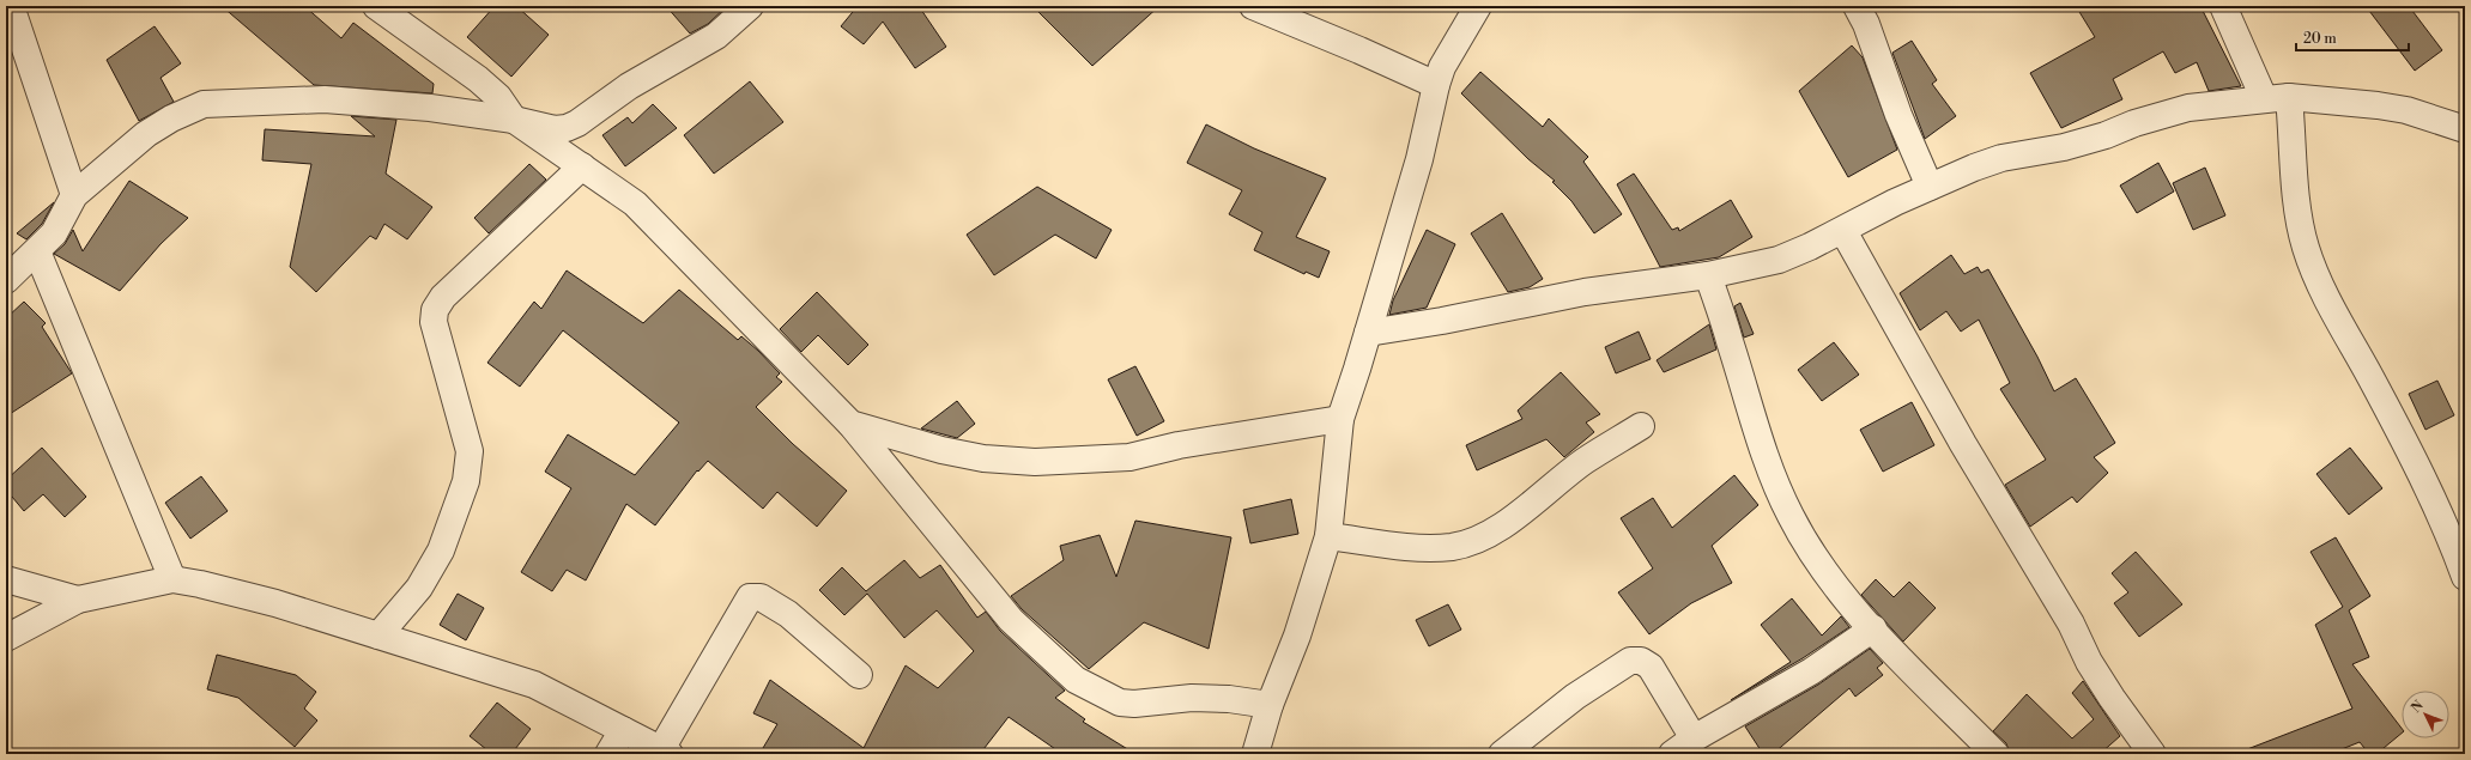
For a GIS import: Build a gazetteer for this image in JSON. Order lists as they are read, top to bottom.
{
  "scale_bar": "20 m",
  "north": "top left"
}
